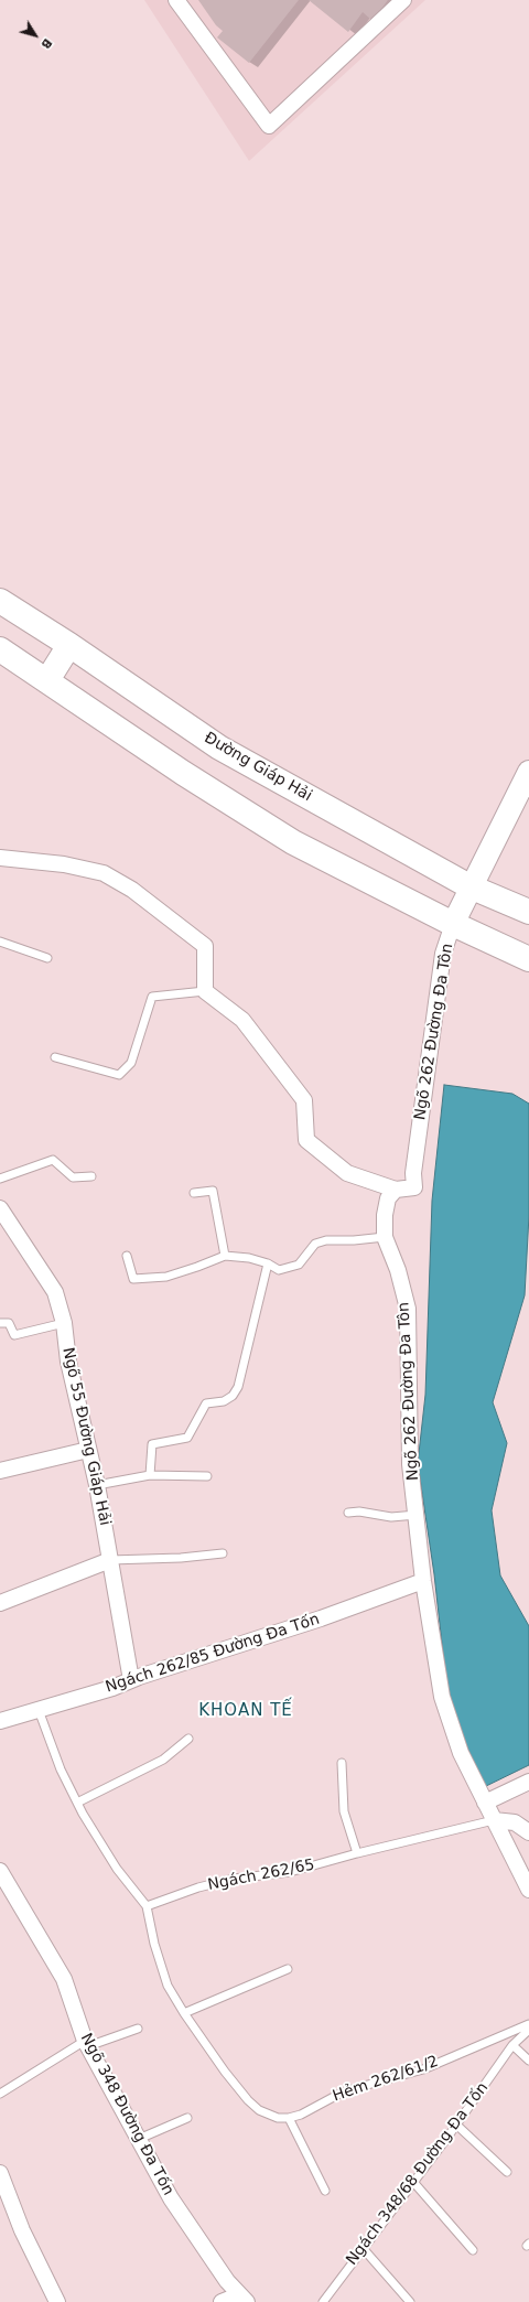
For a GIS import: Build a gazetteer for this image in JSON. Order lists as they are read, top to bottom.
{
  "streets": {
    "highway": ["Đường Giáp Hải"],
    "street": [
      "Ngõ 262 Đường Đa Tôn",
      "Ngõ 55 Đường Giáp Hải",
      "Ngách 262/85 Đường Đa Tốn",
      "Ngõ 348 Đường Đa Tốn"
    ],
    "lane": ["Ngách 262/65", "Hẻm 262/61/2", "Ngách 348/68 Đường Đa Tốn"]
  },
  "crossings": [
    ["Ngõ 262 Đường Đa Tôn", "Ngách 262/85 Đường Đa Tốn"],
    ["Ngõ 262 Đường Đa Tôn", "Ngách 262/65"],
    ["Ngõ 55 Đường Giáp Hải", "Ngách 262/85 Đường Đa Tốn"],
    ["Ngách 262/65", "Hẻm 262/61/2"]
  ],
  "districts": ["KHOAN TẾ"],
  "north": "bottom right"
}
